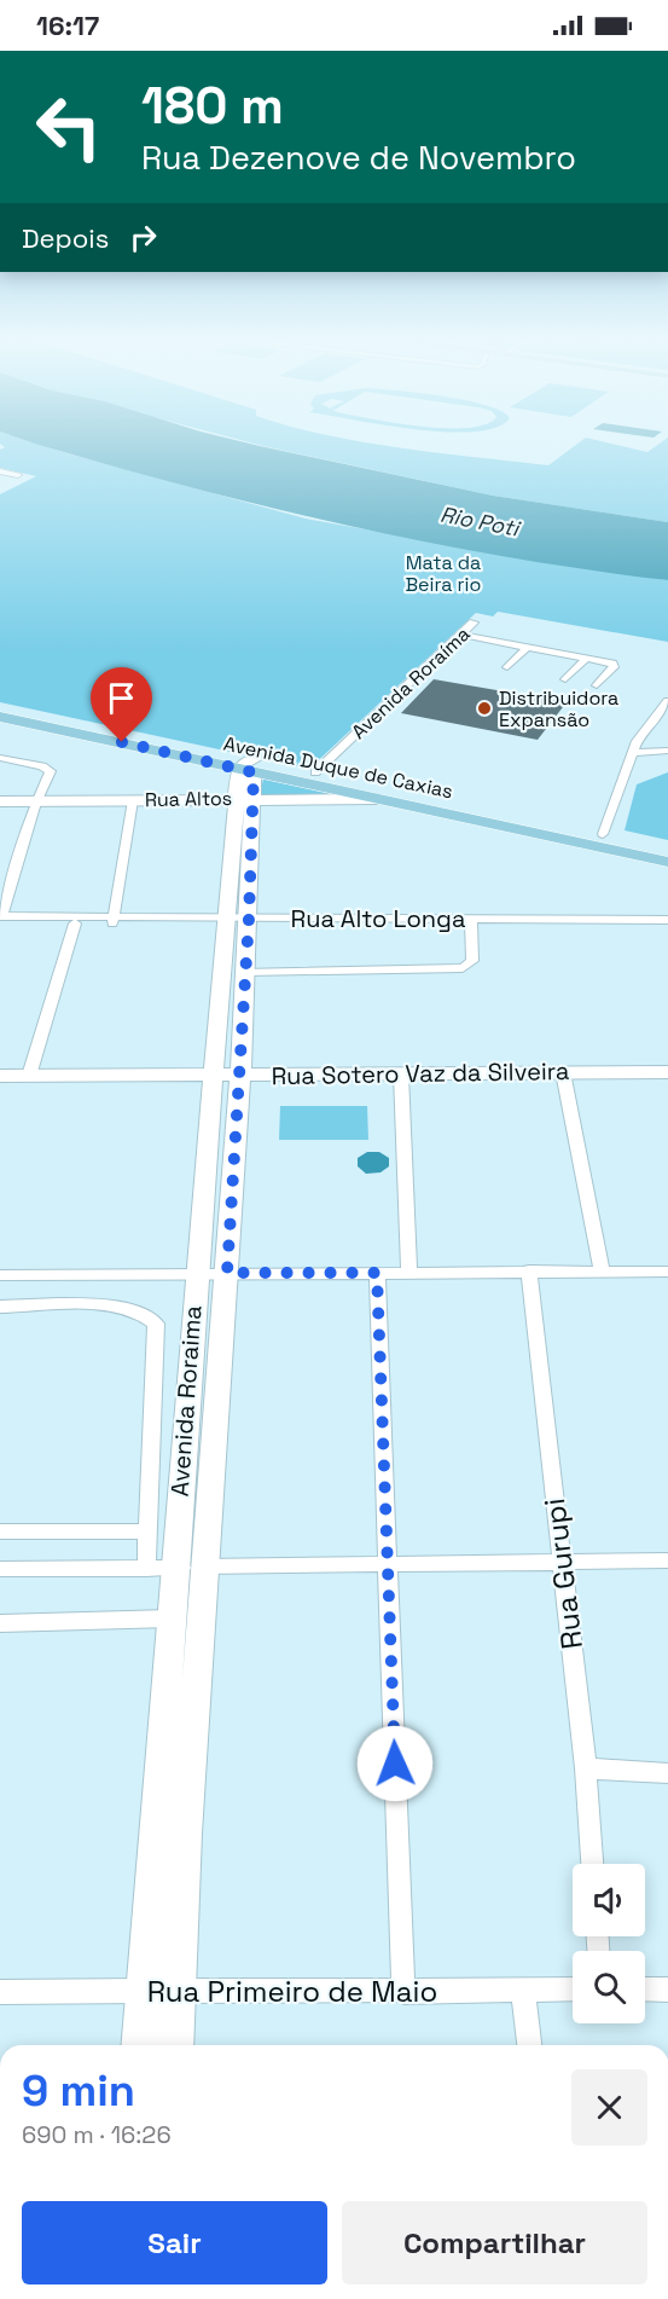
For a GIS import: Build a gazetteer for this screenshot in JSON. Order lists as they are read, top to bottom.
{
  "streets": {
    "main road": ["Avenida Duque de Caxias"],
    "street": [
      "Avenida Roraíma",
      "Rua Altos",
      "Rua Alto Longa",
      "Rua Sotero Vaz da Silveira",
      "Avenida Roraima",
      "Rua Gurupi",
      "Rua Primeiro de Maio"
    ]
  },
  "crossings": [
    ["Avenida Roraíma", "Avenida Duque de Caxias"],
    ["Avenida Duque de Caxias", "Rua Altos"],
    ["Avenida Duque de Caxias", "Avenida Roraima"],
    ["Rua Altos", "Avenida Roraima"],
    ["Rua Alto Longa", "Avenida Roraima"],
    ["Rua Sotero Vaz da Silveira", "Avenida Roraima"],
    ["Avenida Roraima", "Rua Primeiro de Maio"]
  ],
  "water": ["Rio Poti"],
  "parks": ["Mata da Beira rio"],
  "places": ["Distribuidora Expansão"],
  "page": {
    "status": "16:17",
    "turn": ["180 m", "Rua Dezenove de Novembro"],
    "then": "Depois",
    "heading": ["9 min", "690 m · 16:26"],
    "buttons": ["Sair", "Compartilhar"]
  }
}
